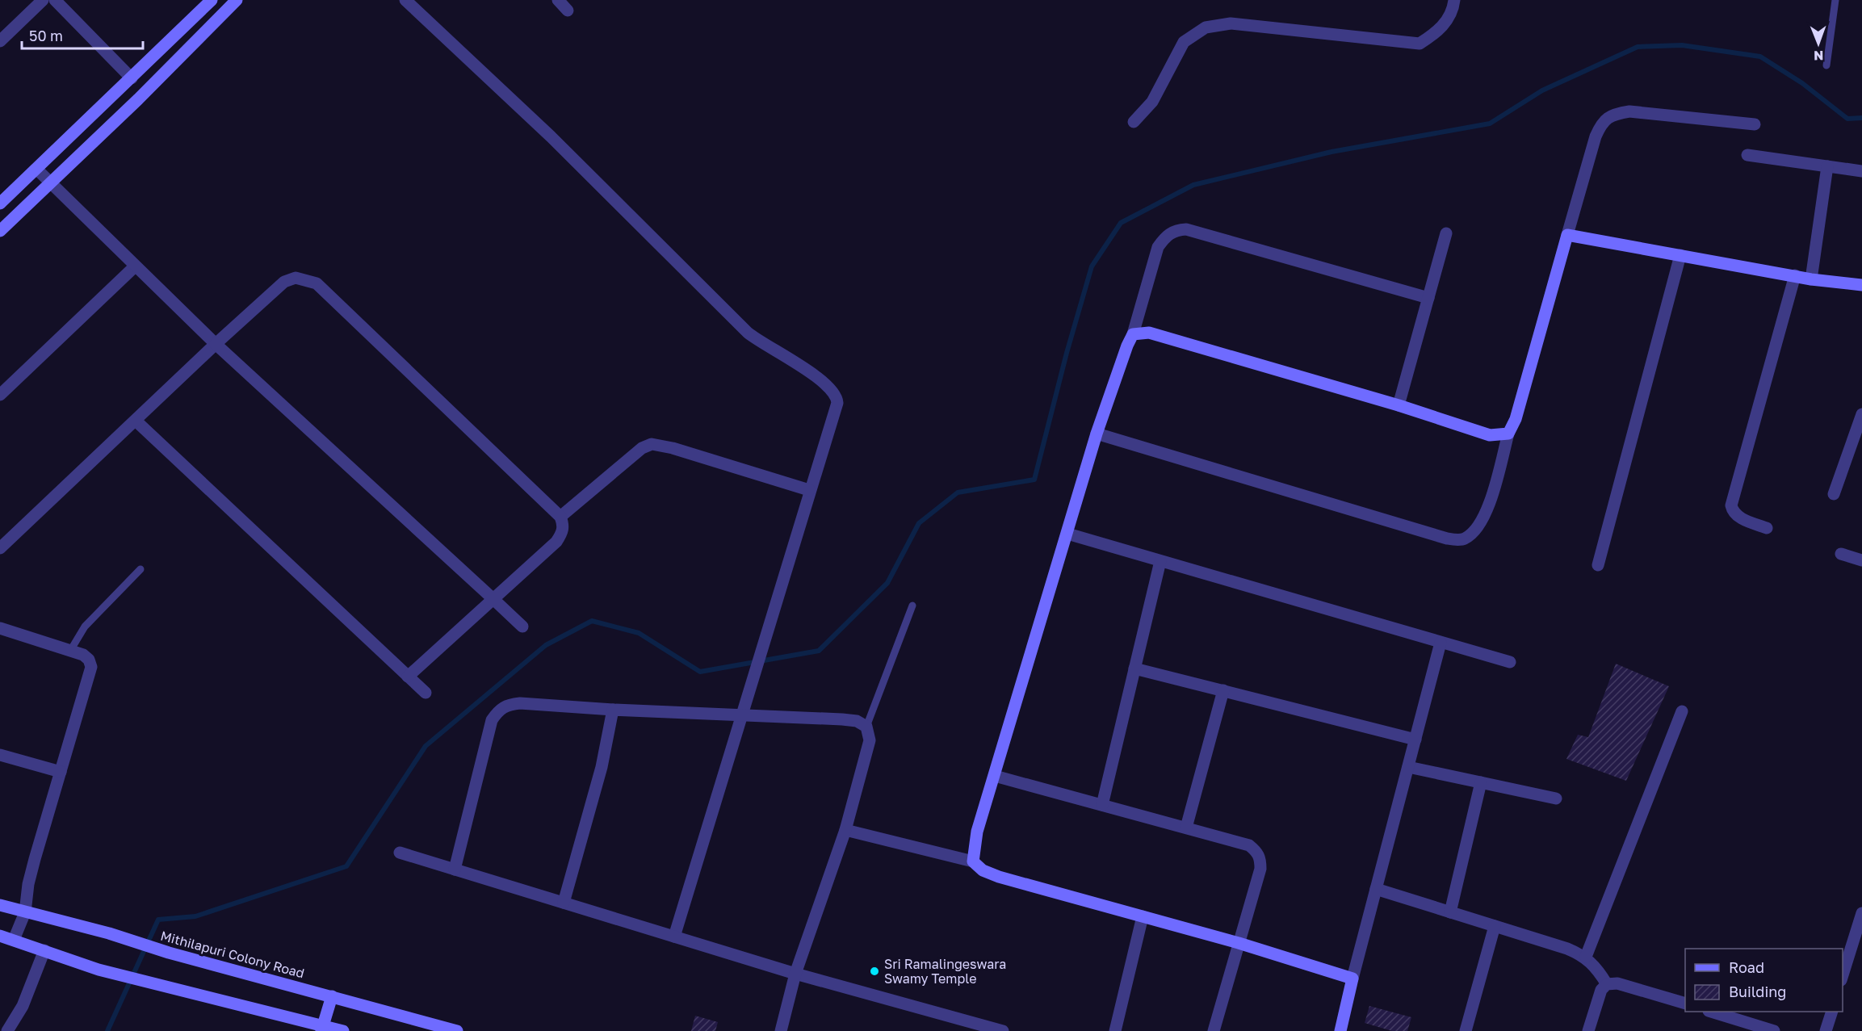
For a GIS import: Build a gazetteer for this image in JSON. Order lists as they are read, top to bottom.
{
  "streets": {
    "street": ["Mithilapuri Colony Road"]
  },
  "places": ["Sri Ramalingeswara Swamy Temple"],
  "legend": ["Road", "Building"],
  "scale_bar": "50 m",
  "north": "bottom"
}
